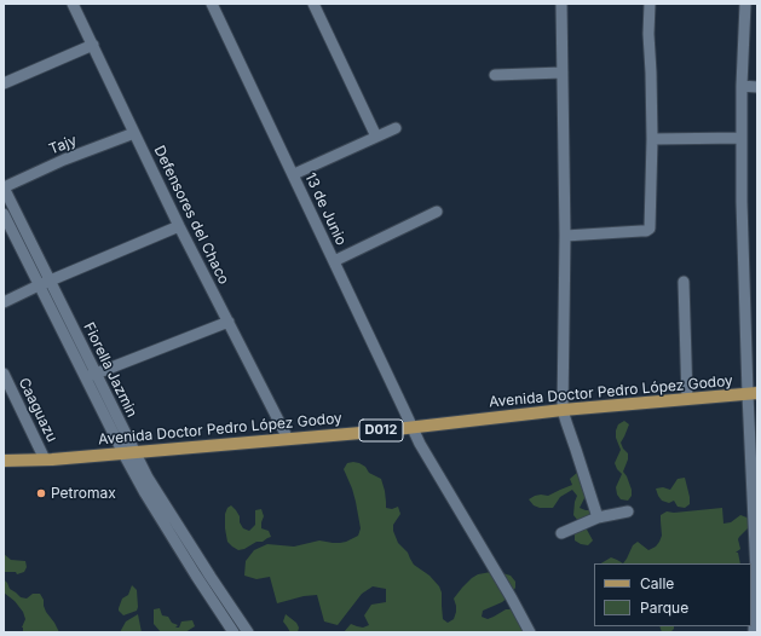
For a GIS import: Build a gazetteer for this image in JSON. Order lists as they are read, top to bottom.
{
  "streets": {
    "main road": ["Avenida Doctor Pedro López Godoy", "D012"],
    "street": [
      "Tajy",
      "13 de Junio",
      "Defensores del Chaco",
      "Fiorella Jazmin",
      "Caaguazu"
    ]
  },
  "crossings": [
    ["Tajy", "Defensores del Chaco"],
    ["Tajy", "Fiorella Jazmin"],
    ["13 de Junio", "Avenida Doctor Pedro López Godoy"],
    ["Defensores del Chaco", "Avenida Doctor Pedro López Godoy"],
    ["Fiorella Jazmin", "Avenida Doctor Pedro López Godoy"],
    ["Avenida Doctor Pedro López Godoy", "Caaguazu"]
  ],
  "places": ["Petromax"],
  "legend": ["Calle", "Parque"]
}
